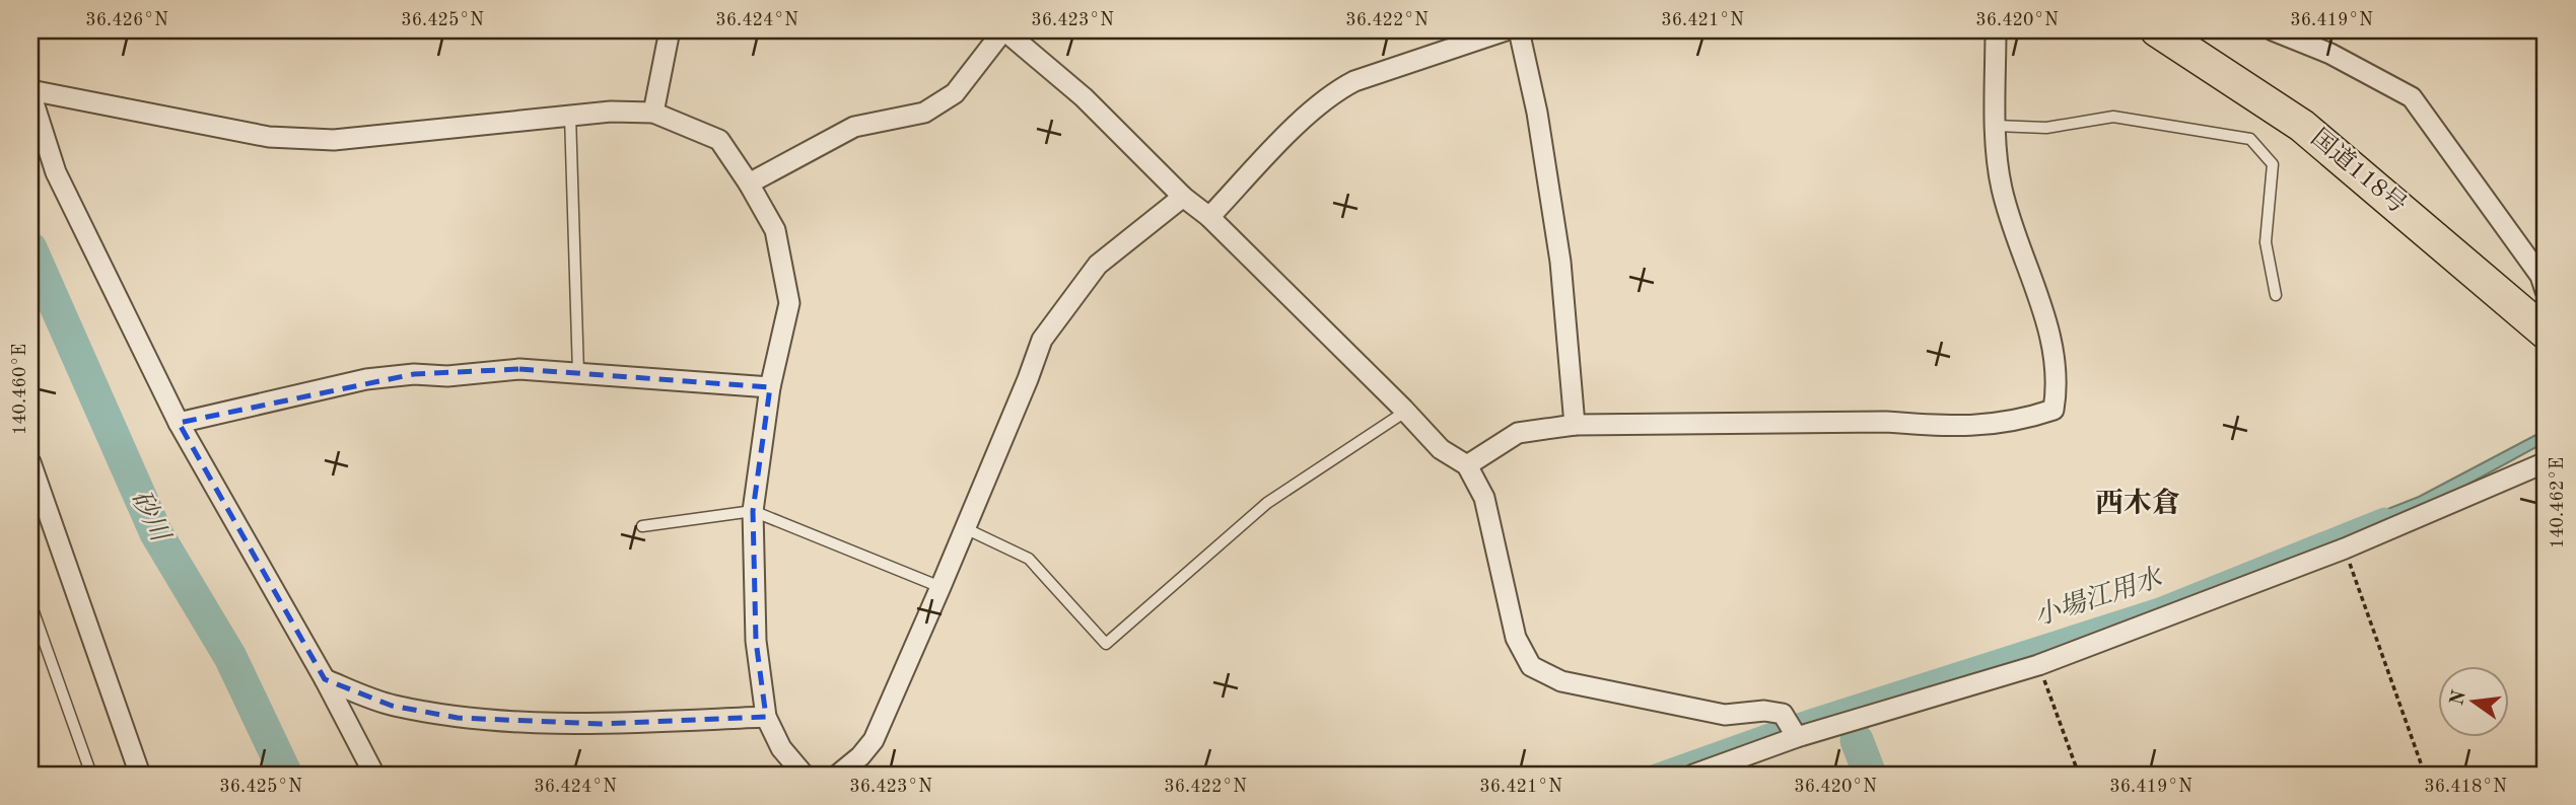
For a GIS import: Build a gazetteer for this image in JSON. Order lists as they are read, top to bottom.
{
  "streets": {
    "highway": ["国道118号"]
  },
  "districts": ["西木倉"],
  "water": ["砂川", "小場江用水"],
  "north": "left",
  "coordinates": [
    "36.426°N",
    "36.425°N",
    "36.424°N",
    "36.423°N",
    "36.422°N",
    "36.421°N",
    "36.420°N",
    "36.419°N",
    "140.460°E",
    "140.462°E",
    "36.418°N"
  ]
}
